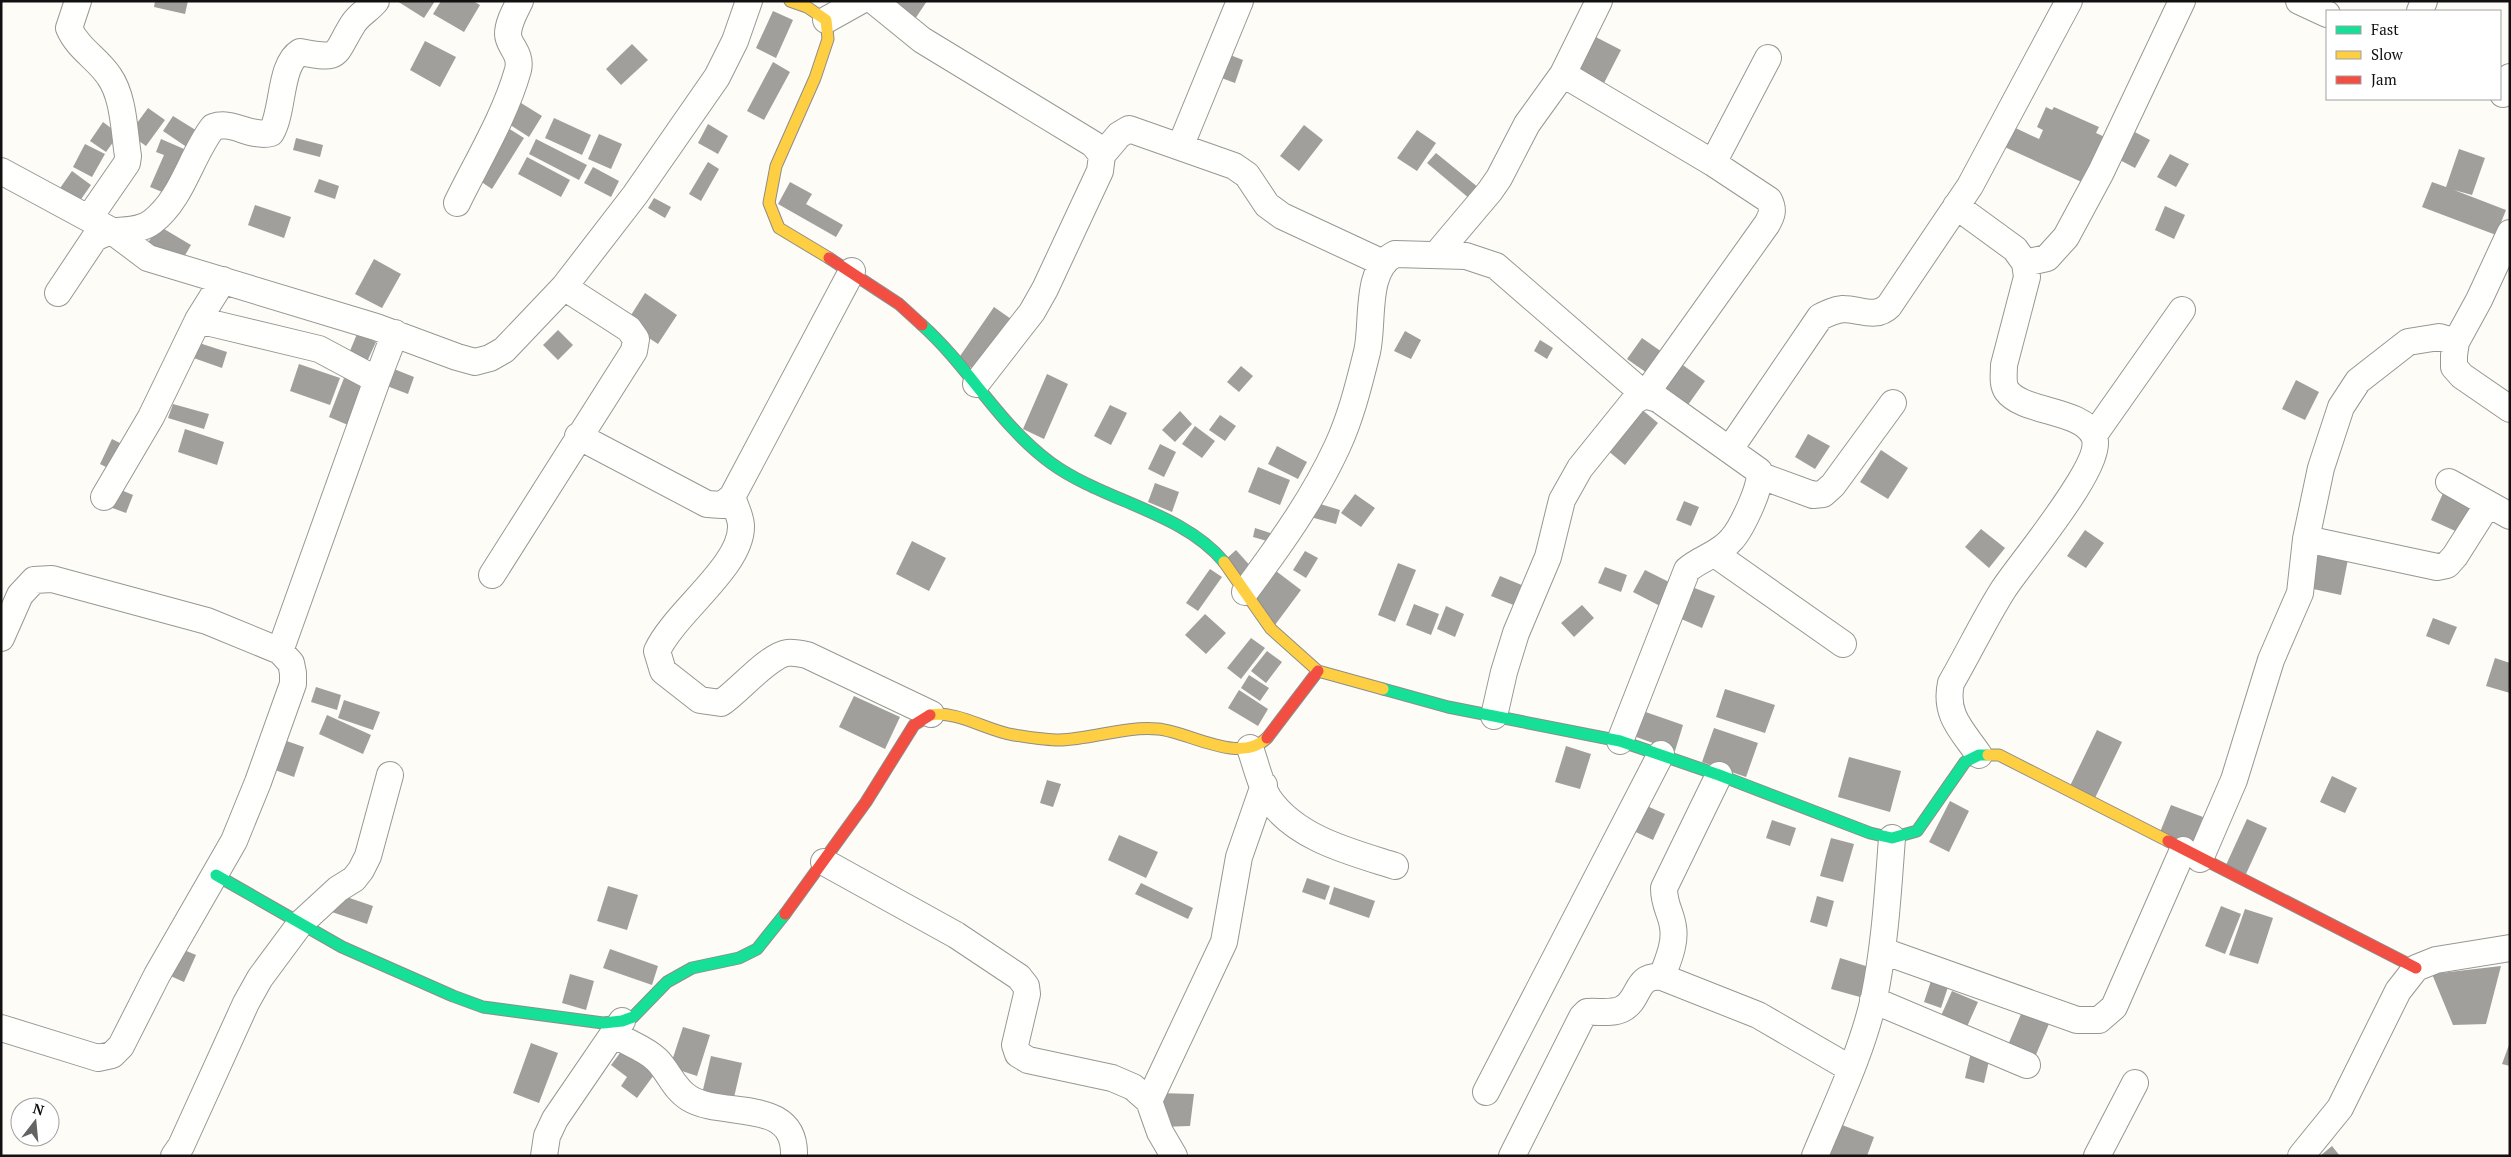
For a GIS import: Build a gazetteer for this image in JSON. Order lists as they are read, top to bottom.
{
  "legend": ["Fast", "Slow", "Jam"],
  "north": "top"
}
